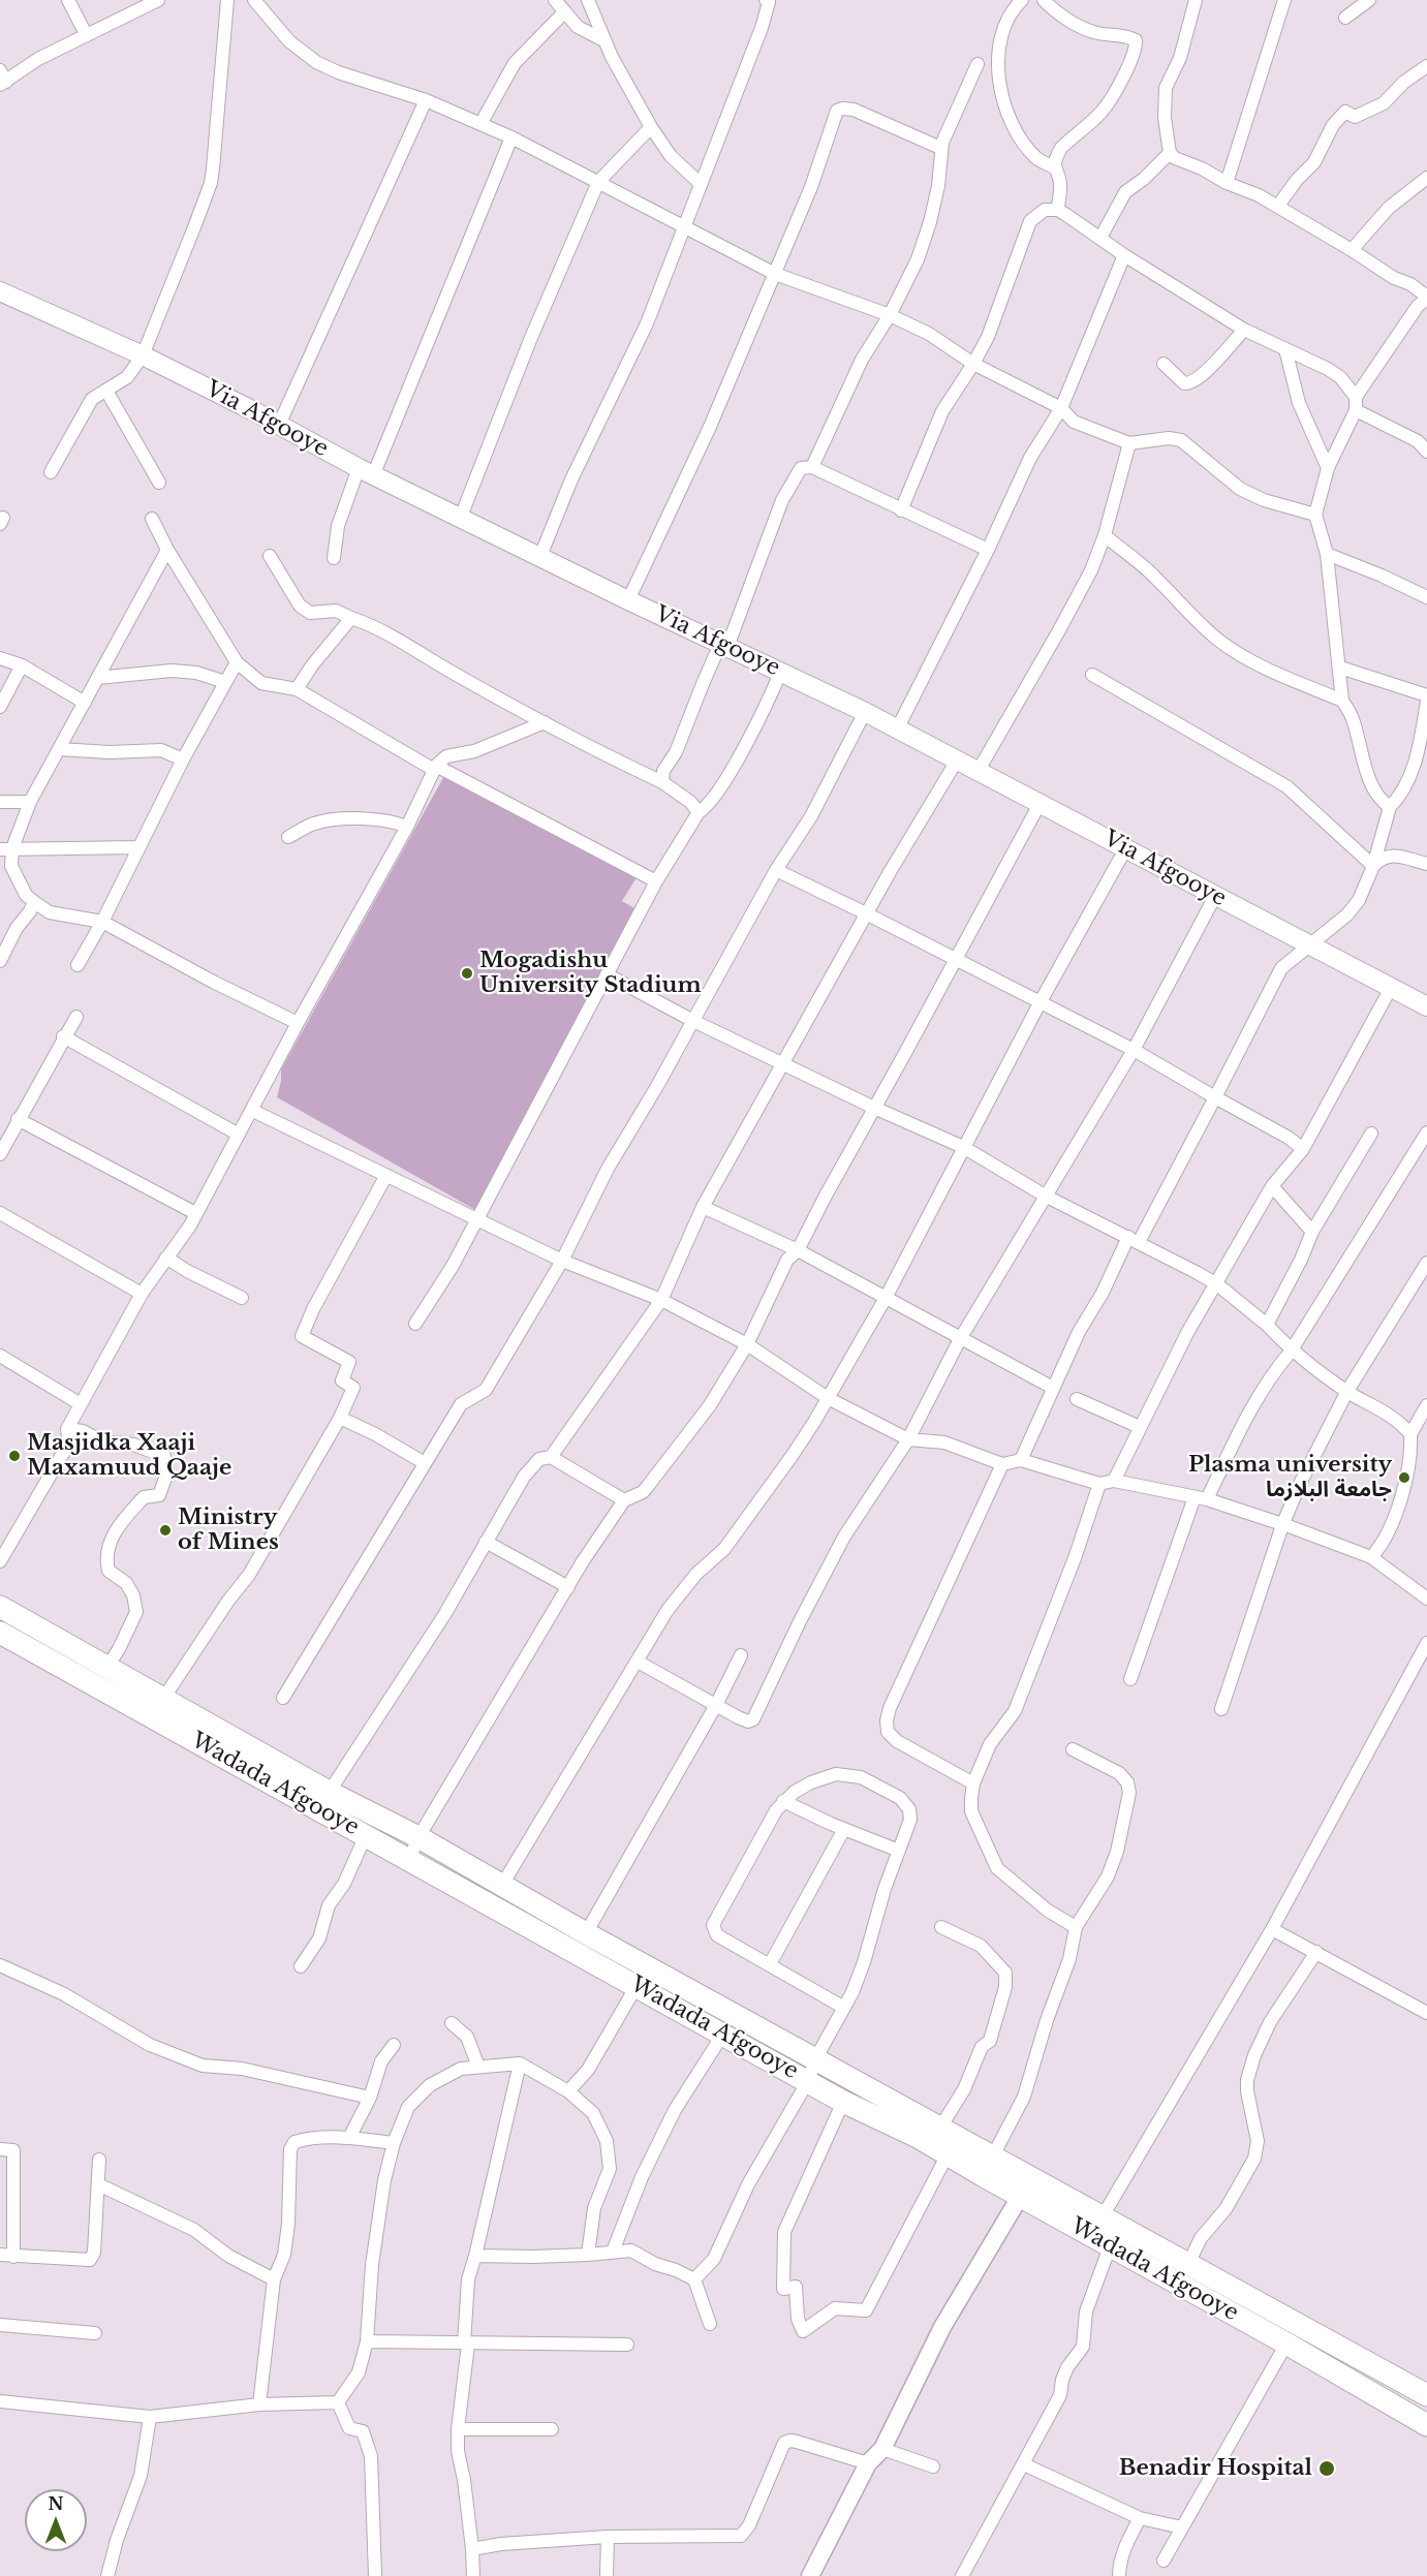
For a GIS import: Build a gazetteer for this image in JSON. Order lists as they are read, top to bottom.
{
  "streets": {
    "highway": ["Wadada Afgooye"],
    "main road": ["Via Afgooye"]
  },
  "places": [
    "Mogadishu University Stadium",
    "Masjidka Xaaji Maxamuud Qaaje",
    "Plasma university جامعة البلازما",
    "Ministry of Mines",
    "Benadir Hospital"
  ],
  "north": "top"
}
